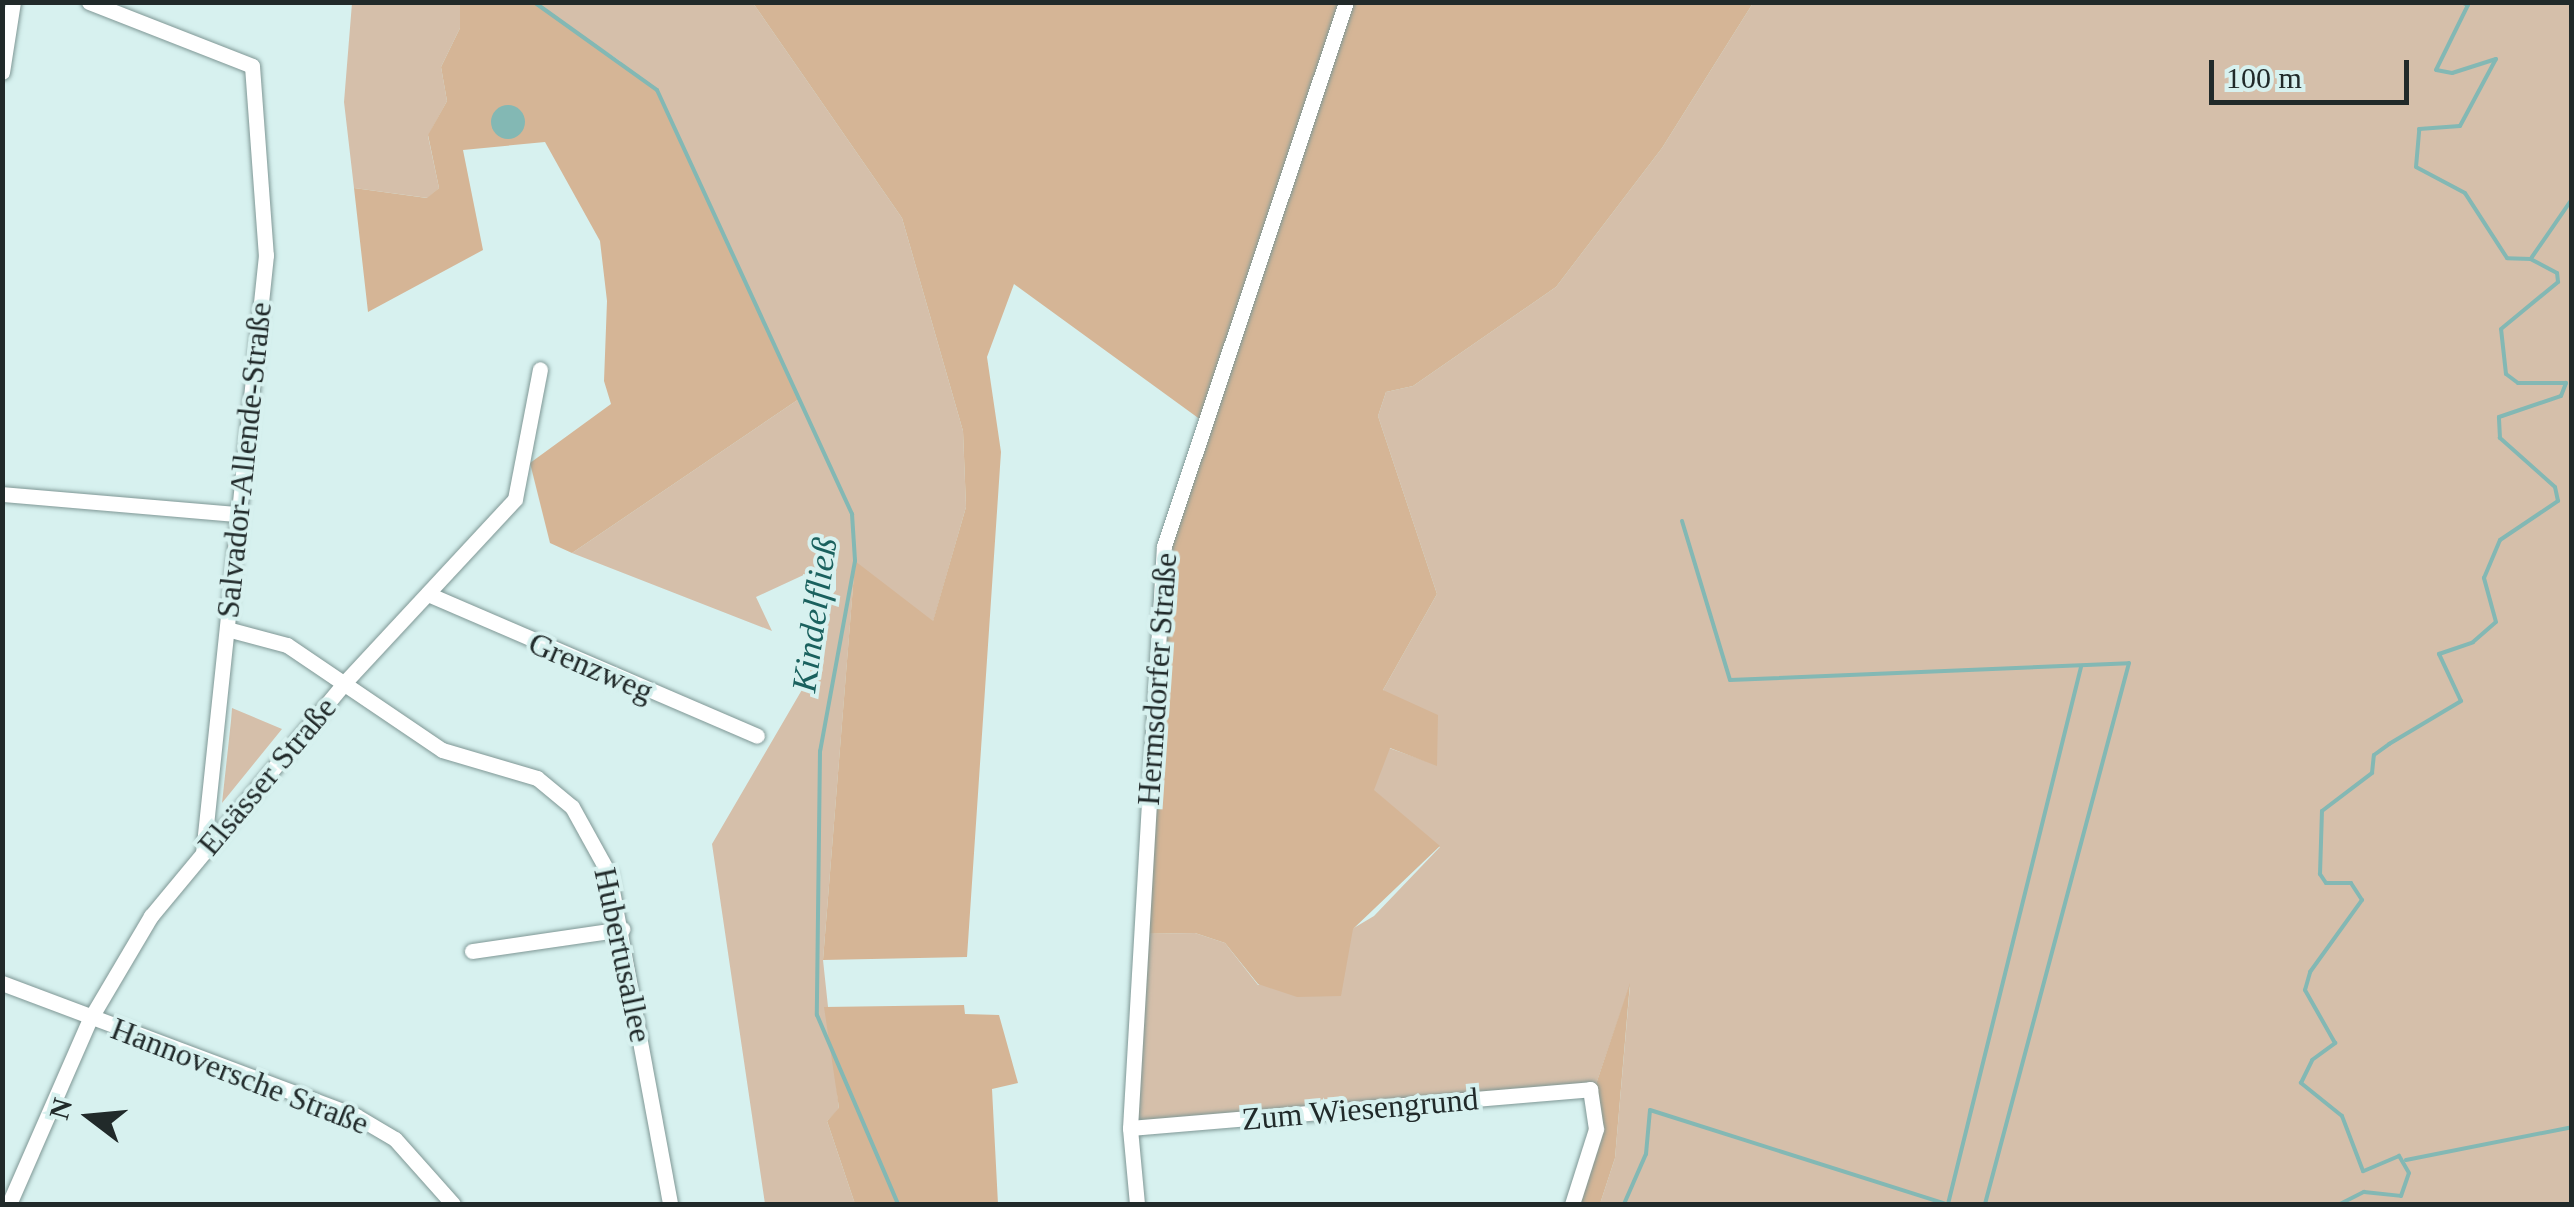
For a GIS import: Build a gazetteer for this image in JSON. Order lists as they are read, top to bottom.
{
  "streets": {
    "street": [
      "Salvador-Allende-Straße",
      "Grenzweg",
      "Hermsdorfer Straße",
      "Elsässer Straße",
      "Hubertusallee",
      "Hannoversche Straße",
      "Zum Wiesengrund"
    ]
  },
  "crossings": [
    ["Salvador-Allende-Straße", "Elsässer Straße"],
    ["Salvador-Allende-Straße", "Hubertusallee"],
    ["Grenzweg", "Elsässer Straße"],
    ["Hermsdorfer Straße", "Zum Wiesengrund"],
    ["Elsässer Straße", "Hubertusallee"],
    ["Elsässer Straße", "Hannoversche Straße"]
  ],
  "water": ["Kindelfließ"],
  "scale_bar": "100 m",
  "north": "left"
}
